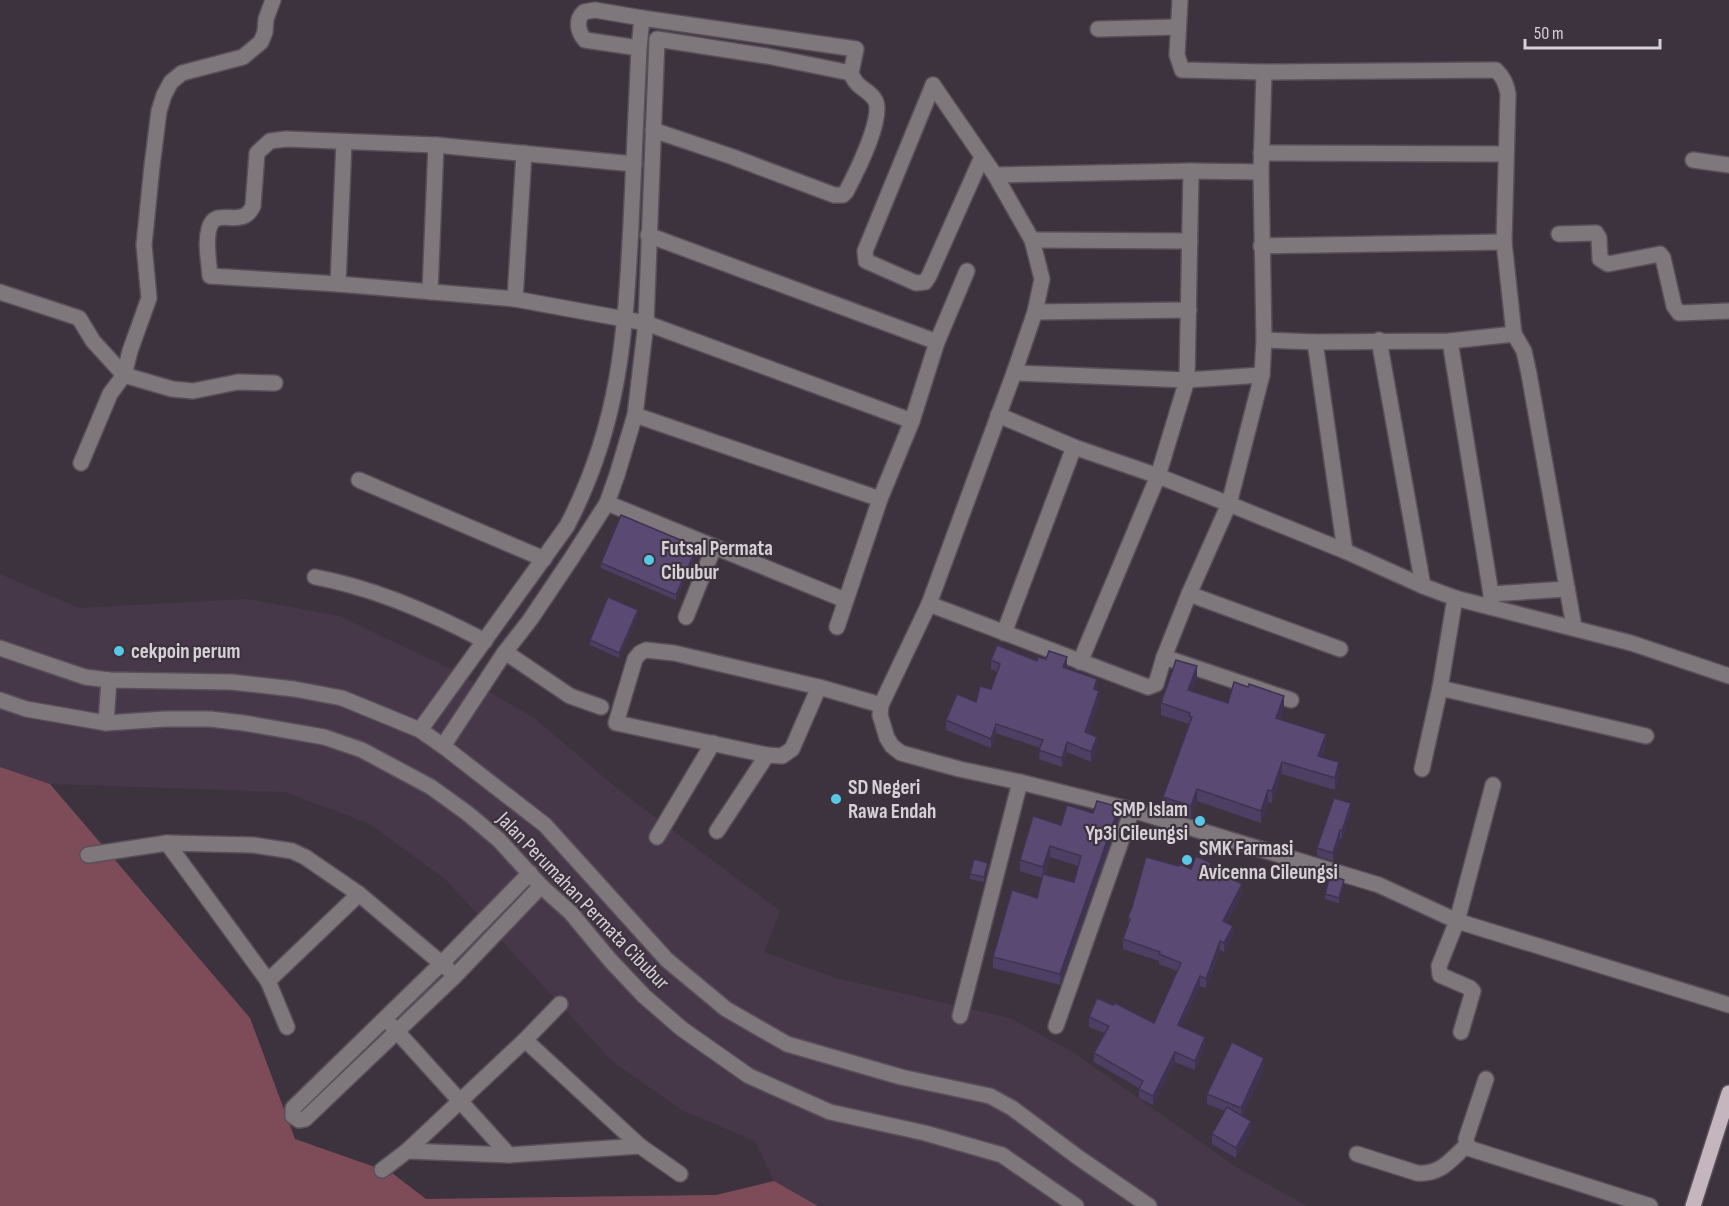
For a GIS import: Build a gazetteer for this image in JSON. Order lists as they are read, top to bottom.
{
  "streets": {
    "street": ["Jalan Perumahan Permata Cibubur"]
  },
  "places": [
    "Futsal Permata Cibubur",
    "cekpoin perum",
    "SD Negeri Rawa Endah",
    "SMP Islam Yp3i Cileungsi",
    "SMK Farmasi Avicenna Cileungsi"
  ],
  "scale_bar": "50 m"
}
